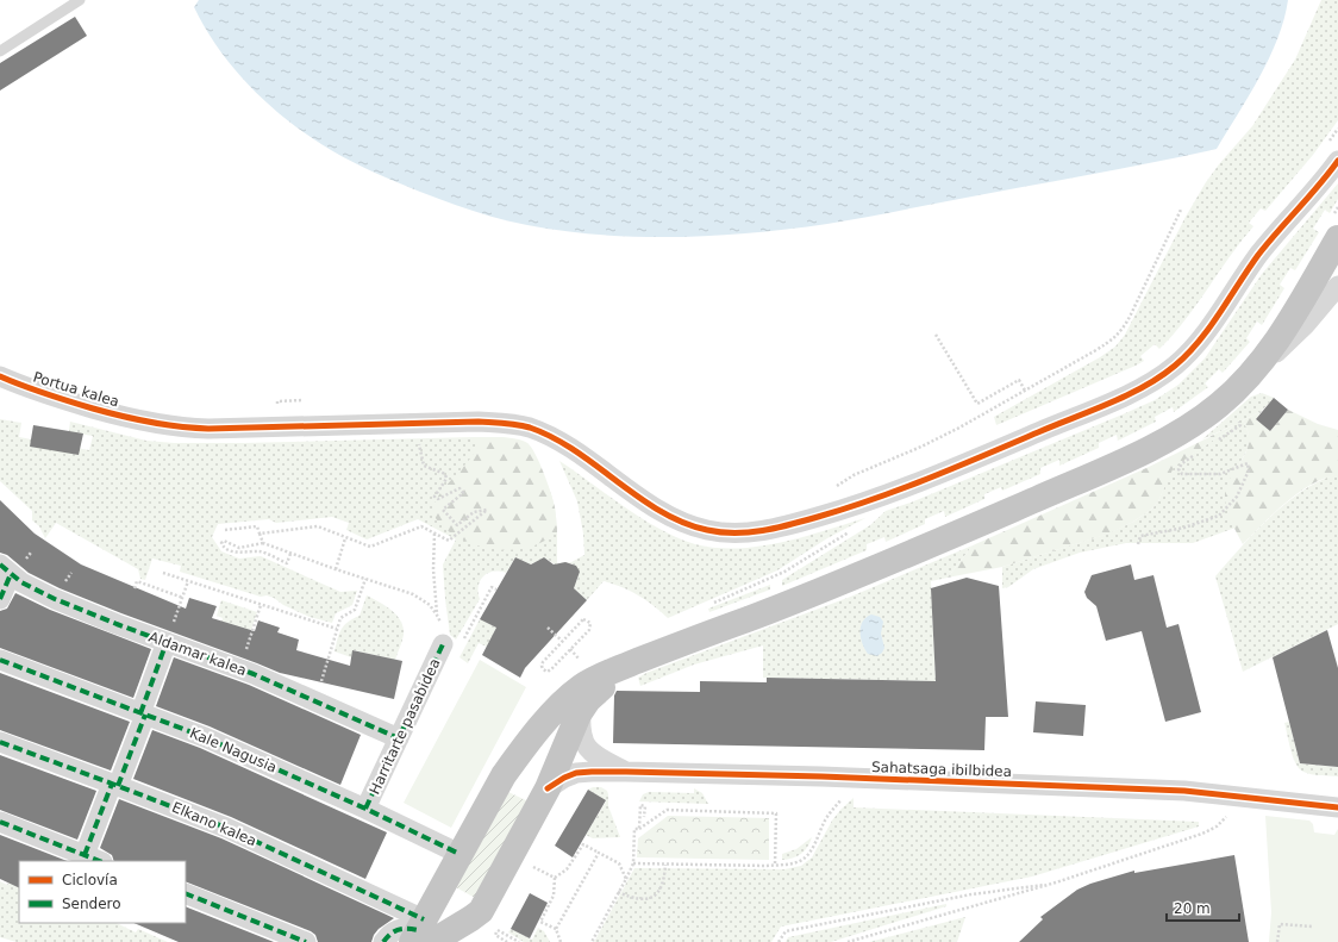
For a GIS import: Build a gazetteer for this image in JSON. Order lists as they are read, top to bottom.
{
  "streets": {
    "street": [
      "Portua kalea",
      "Aldamar kalea",
      "Harritarte pasabidea",
      "Kale Nagusia",
      "Sahatsaga ibilbidea",
      "Elkano kalea"
    ]
  },
  "crossings": [
    ["Aldamar kalea", "Harritarte pasabidea"],
    ["Harritarte pasabidea", "Kale Nagusia"]
  ],
  "legend": ["Ciclovía", "Sendero"],
  "scale_bar": "20 m"
}
